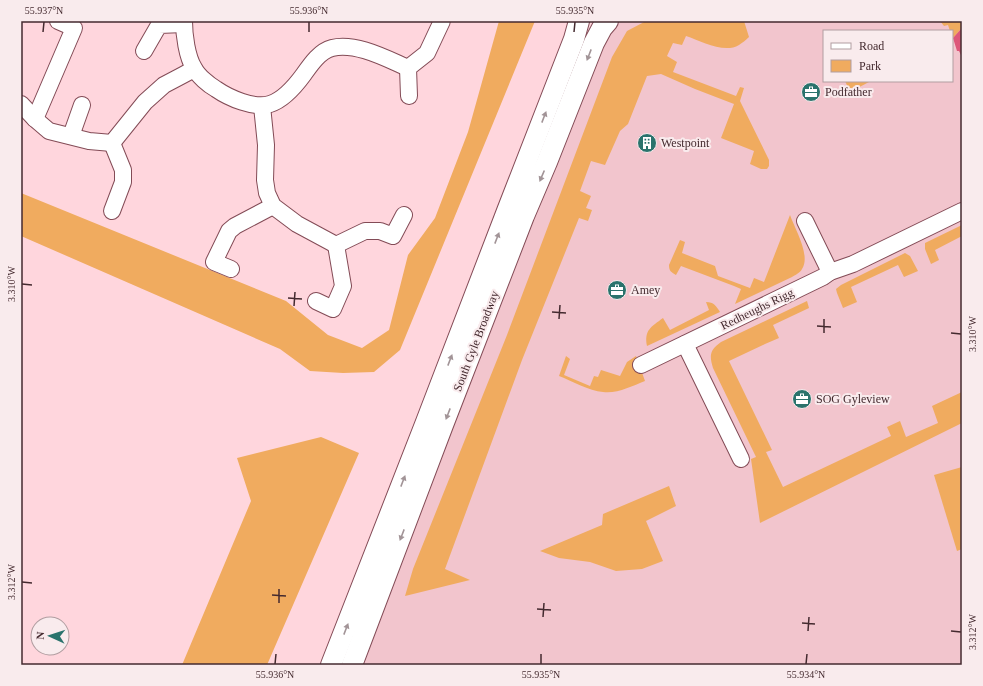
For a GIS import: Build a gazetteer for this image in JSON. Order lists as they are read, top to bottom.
{
  "streets": {
    "street": ["Redheughs Rigg", "South Gyle Broadway"]
  },
  "places": {
    "office": ["Podfather", "Amey", "SOG Gyleview"],
    "building": ["Westpoint"]
  },
  "legend": ["Road", "Park"],
  "north": "left",
  "coordinates": [
    "55.937°N",
    "55.936°N",
    "55.935°N",
    "3.310°W",
    "3.312°W",
    "55.934°N"
  ]
}
